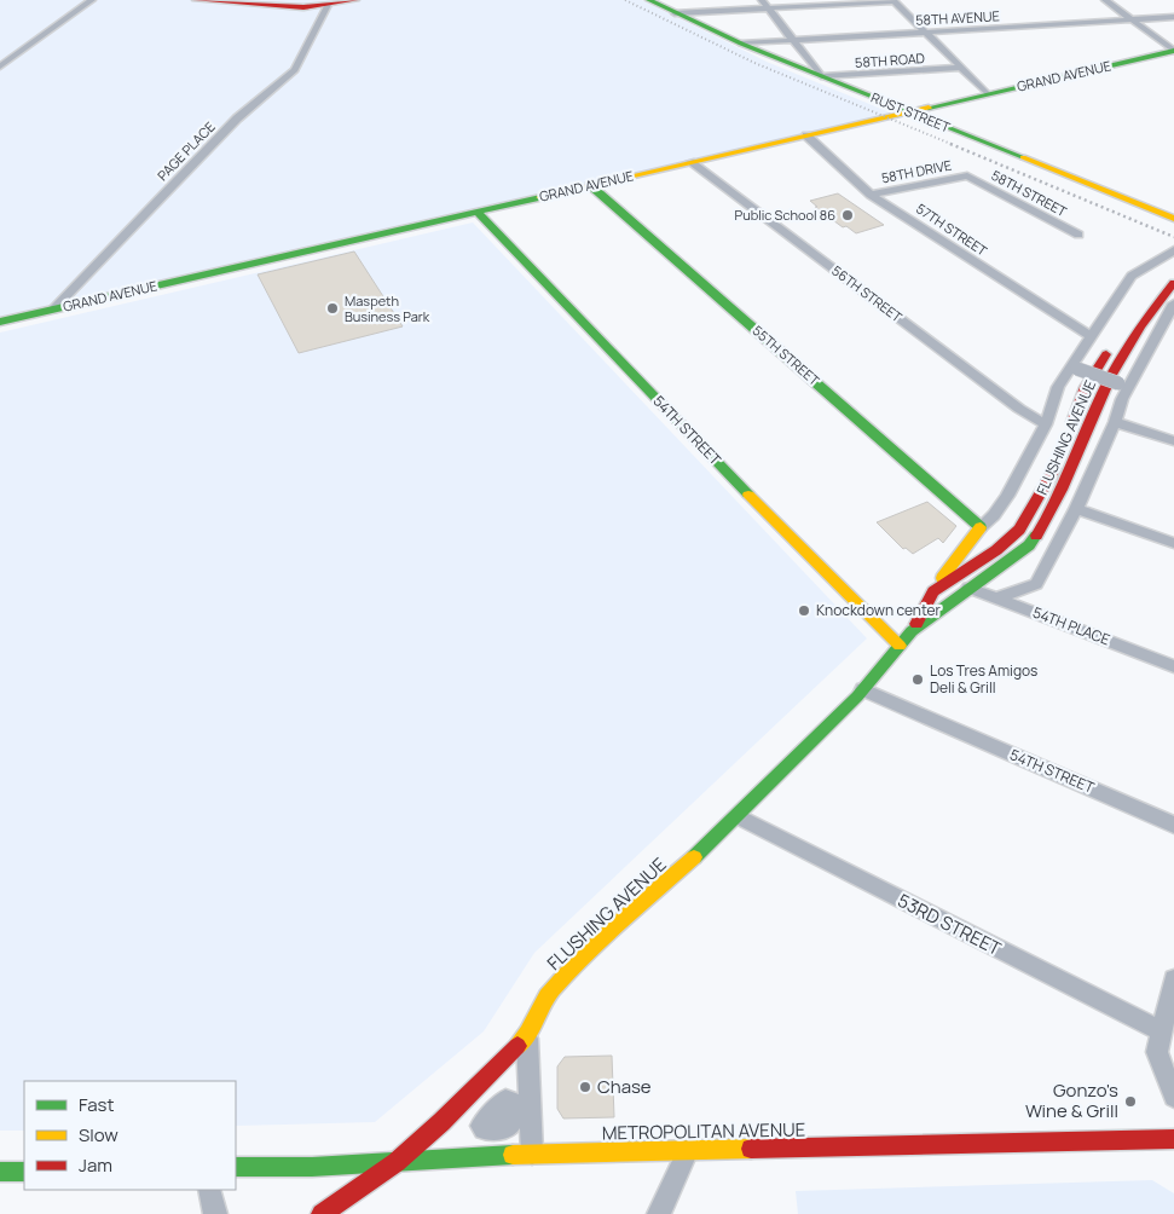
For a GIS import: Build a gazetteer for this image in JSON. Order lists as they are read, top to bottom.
{
  "streets": {
    "main road": [
      "GRAND AVENUE",
      "RUST STREET",
      "55TH STREET",
      "54TH STREET",
      "FLUSHING AVENUE",
      "METROPOLITAN AVENUE"
    ],
    "street": [
      "58TH AVENUE",
      "58TH ROAD",
      "PAGE PLACE",
      "58TH DRIVE",
      "58TH STREET",
      "57TH STREET",
      "56TH STREET",
      "54TH PLACE",
      "53RD STREET"
    ]
  },
  "crossings": [
    ["58TH AVENUE", "RUST STREET"],
    ["58TH ROAD", "RUST STREET"],
    ["GRAND AVENUE", "RUST STREET"],
    ["GRAND AVENUE", "PAGE PLACE"],
    ["GRAND AVENUE", "57TH STREET"],
    ["GRAND AVENUE", "56TH STREET"],
    ["GRAND AVENUE", "55TH STREET"],
    ["GRAND AVENUE", "54TH STREET"],
    ["58TH DRIVE", "58TH STREET"],
    ["58TH DRIVE", "57TH STREET"],
    ["57TH STREET", "FLUSHING AVENUE"],
    ["56TH STREET", "FLUSHING AVENUE"],
    ["55TH STREET", "FLUSHING AVENUE"],
    ["54TH STREET", "FLUSHING AVENUE"],
    ["FLUSHING AVENUE", "54TH PLACE"],
    ["FLUSHING AVENUE", "53RD STREET"],
    ["FLUSHING AVENUE", "METROPOLITAN AVENUE"]
  ],
  "places": [
    "Public School 86",
    "Maspeth Business Park",
    "Knockdown center",
    "Los Tres Amigos Deli & Grill",
    "Chase",
    "Gonzo's Wine & Grill"
  ],
  "legend": ["Fast", "Slow", "Jam"]
}
